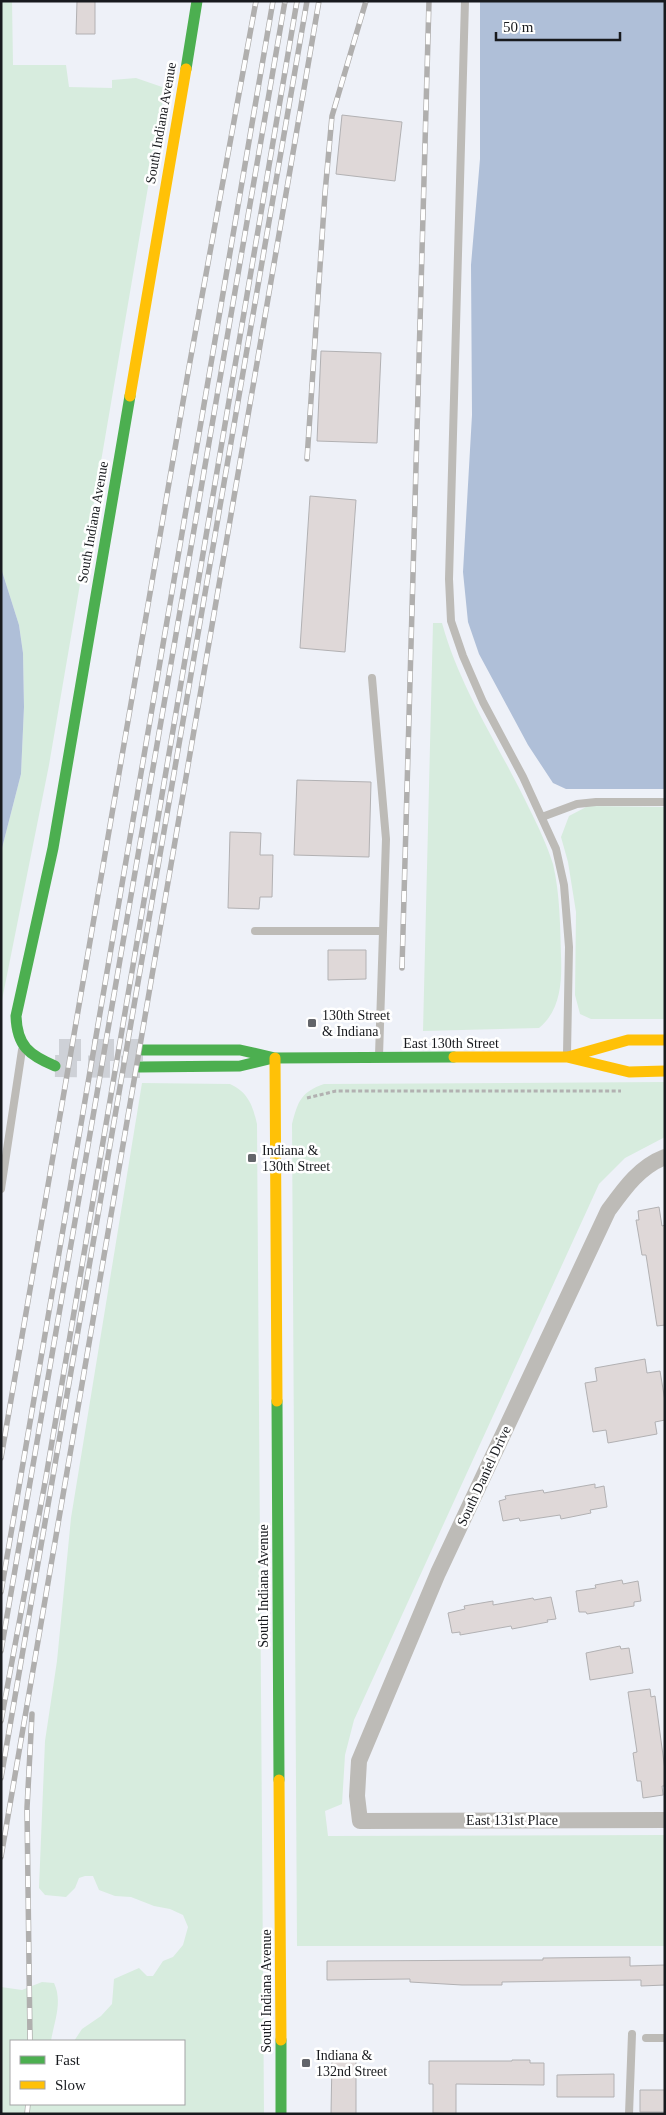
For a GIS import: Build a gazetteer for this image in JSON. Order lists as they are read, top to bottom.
{
  "streets": {
    "main road": ["South Indiana Avenue", "East 130th Street"],
    "street": ["South Daniel Drive", "East 131st Place"]
  },
  "crossings": [
    ["South Indiana Avenue", "East 130th Street"],
    ["South Daniel Drive", "East 131st Place"]
  ],
  "places": {
    "transit": ["130th Street & Indiana", "Indiana & 130th Street", "Indiana & 132nd Street"]
  },
  "legend": ["Fast", "Slow"],
  "scale_bar": "50 m"
}
